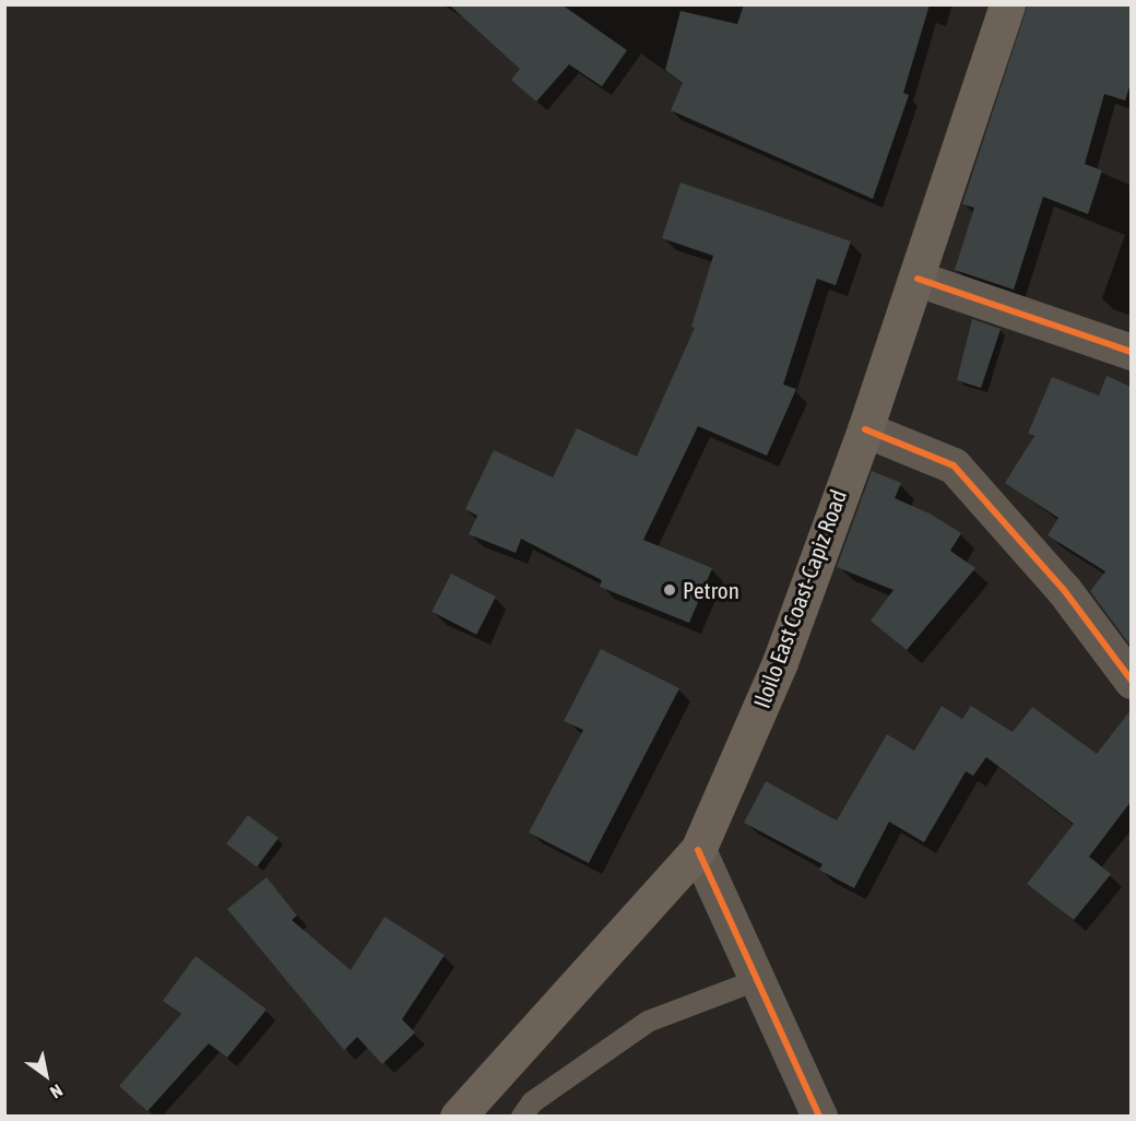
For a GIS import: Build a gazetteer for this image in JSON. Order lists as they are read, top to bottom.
{
  "streets": {
    "main road": ["Iloilo East Coast-Capiz Road"]
  },
  "places": ["Petron"],
  "north": "bottom right"
}
